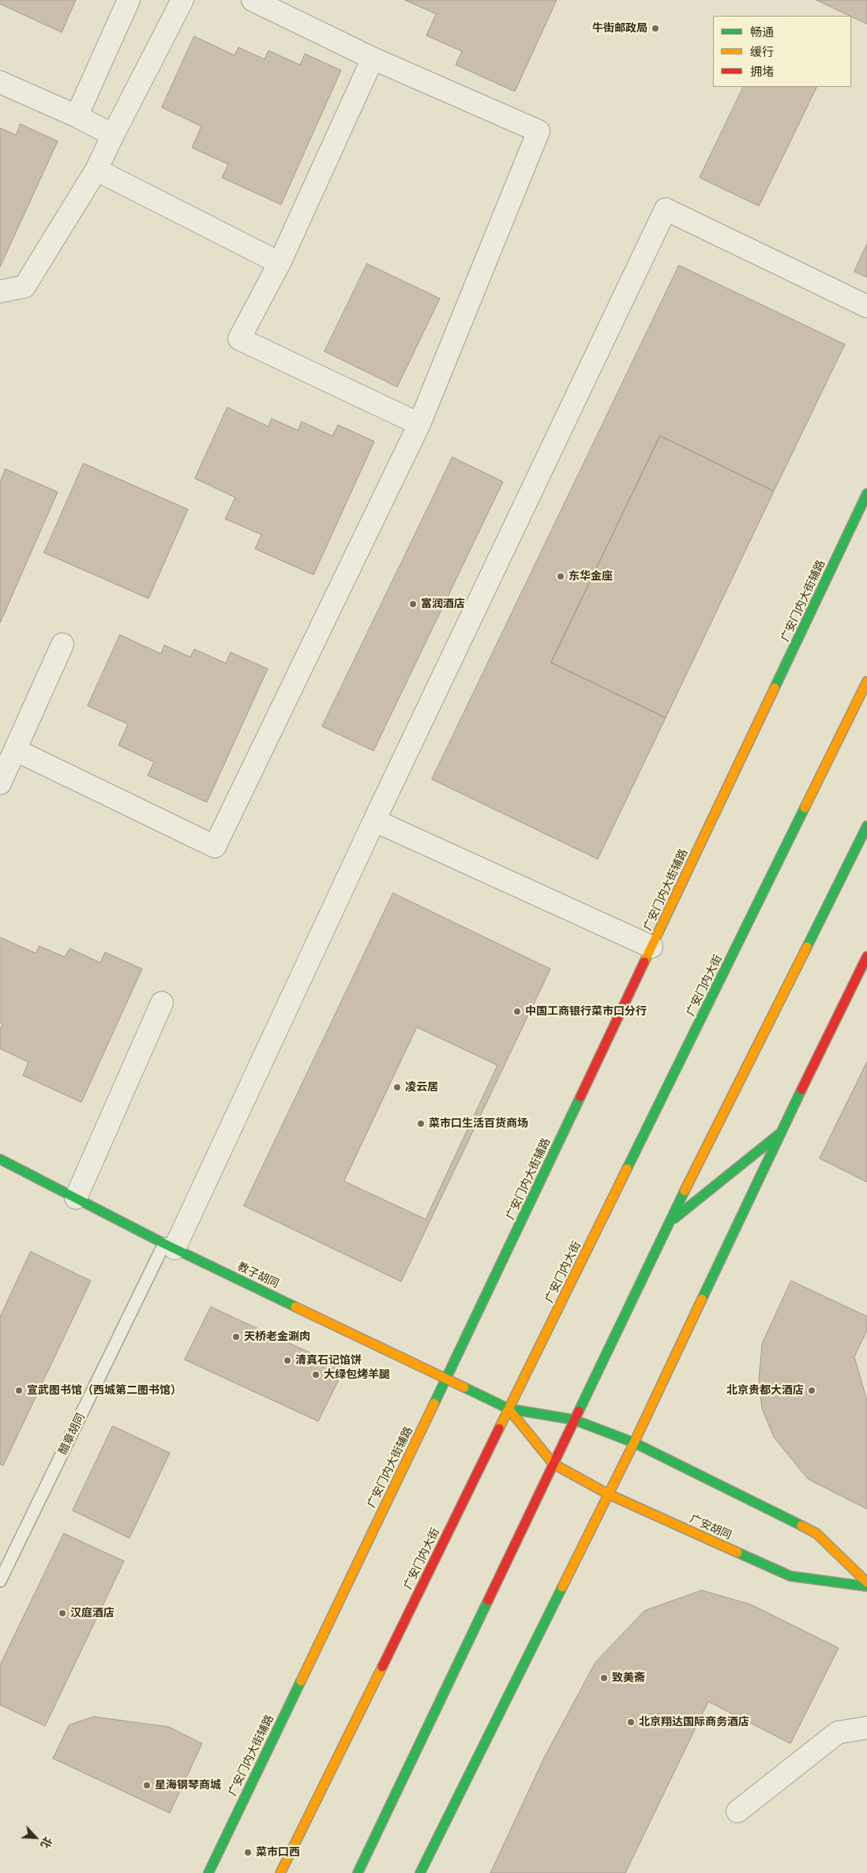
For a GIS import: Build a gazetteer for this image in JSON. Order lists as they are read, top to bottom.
{
  "streets": {
    "street": [
      "广安门内大街辅路",
      "广安门内大街",
      "教子胡同",
      "广安胡同"
    ],
    "lane": ["醋章胡同"]
  },
  "crossings": [
    ["广安门内大街辅路", "教子胡同"],
    ["广安门内大街", "教子胡同"],
    ["教子胡同", "醋章胡同"]
  ],
  "places": [
    "牛街邮政局",
    "东华金座",
    "富润酒店",
    "中国工商银行菜市口分行",
    "凌云居",
    "菜市口生活百货商场",
    "天桥老金涮肉",
    "清真石记馅饼",
    "大绿包烤羊腿",
    "宣武图书馆（西城第二图书馆）",
    "北京贵都大酒店",
    "汉庭酒店",
    "致美斋",
    "北京翔达国际商务酒店",
    "星海钢琴商城",
    "菜市口西"
  ],
  "legend": ["畅通", "缓行", "拥堵"],
  "north": "bottom right"
}
